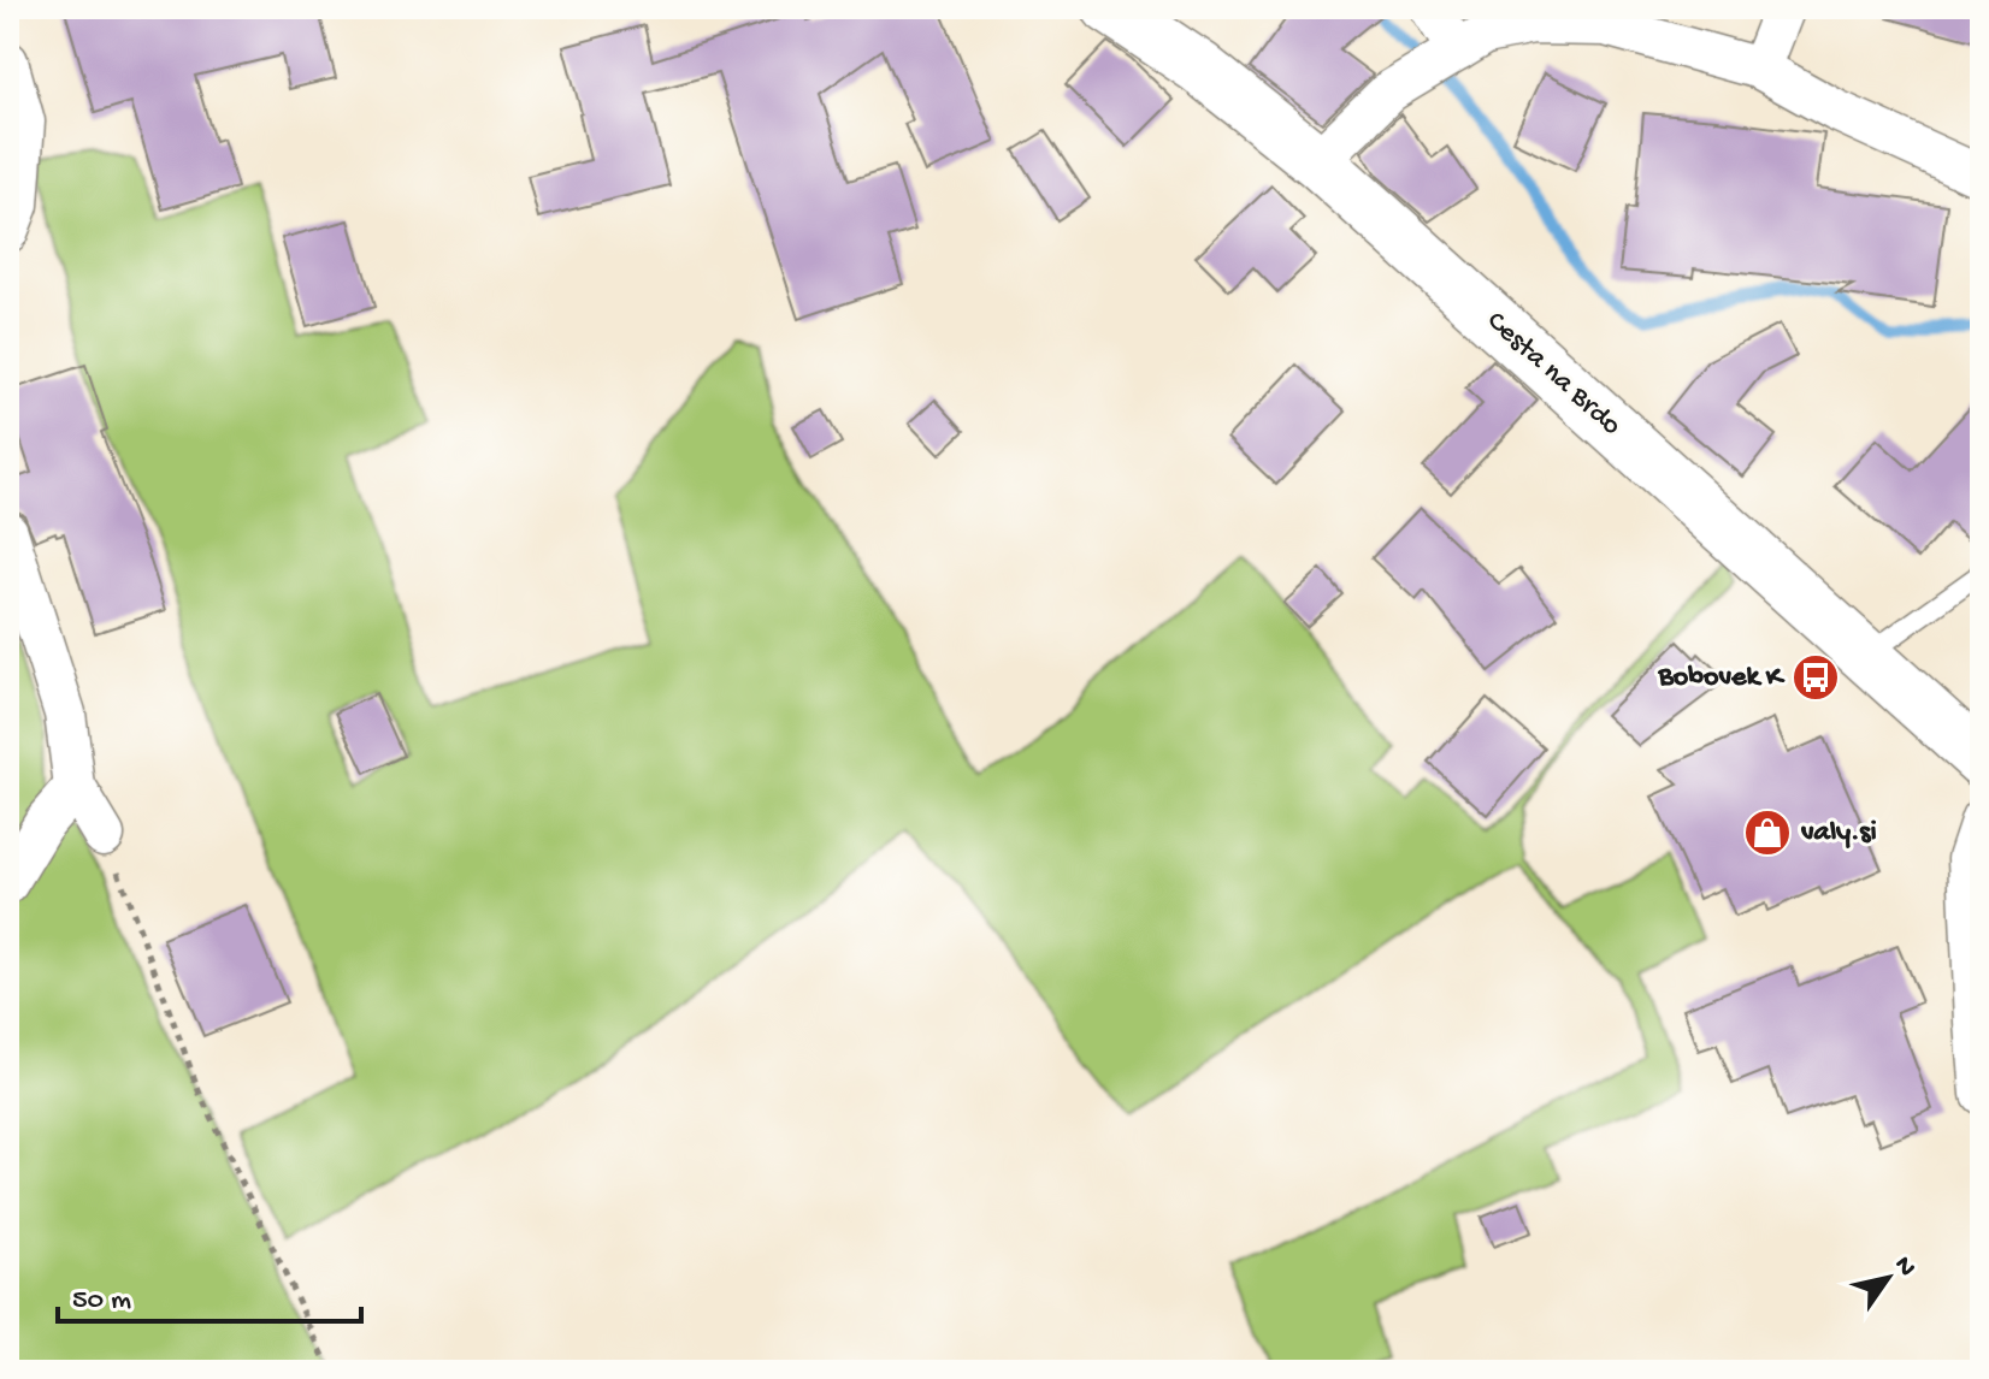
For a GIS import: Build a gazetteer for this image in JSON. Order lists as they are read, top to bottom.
{
  "streets": {
    "street": ["Cesta na Brdo"]
  },
  "places": {
    "bus stop": ["Bobovek K"],
    "shop": ["valy.si"]
  },
  "scale_bar": "50 m",
  "north": "top right"
}
